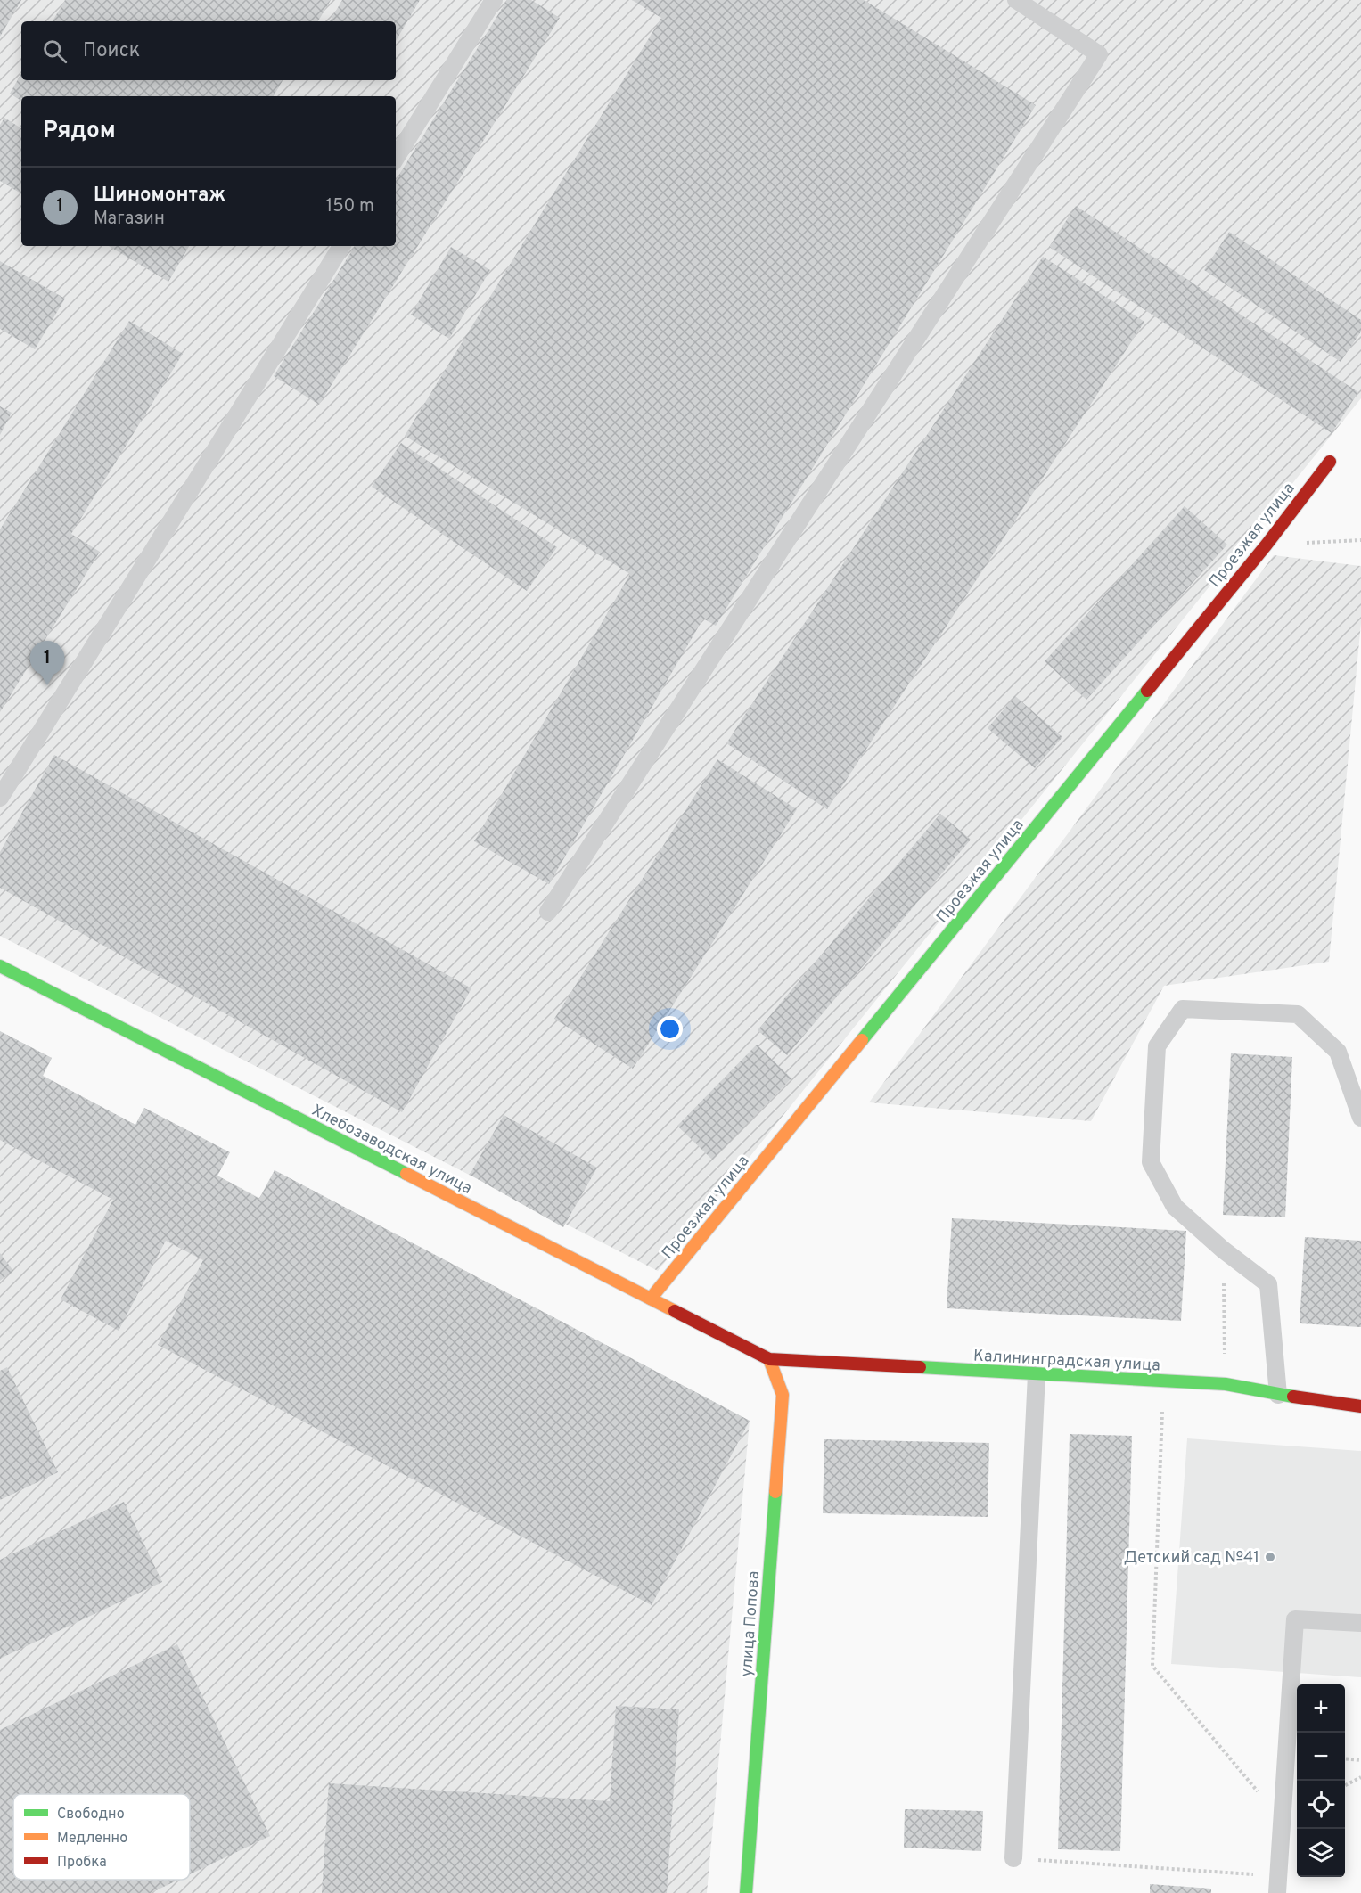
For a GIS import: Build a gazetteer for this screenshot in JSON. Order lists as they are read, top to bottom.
{
  "streets": {
    "street": [
      "Проезжая улица",
      "Хлебозаводская улица",
      "Калининградская улица",
      "улица Попова"
    ]
  },
  "crossings": [
    ["Проезжая улица", "Хлебозаводская улица"],
    ["Хлебозаводская улица", "Калининградская улица"],
    ["Хлебозаводская улица", "улица Попова"],
    ["Калининградская улица", "улица Попова"]
  ],
  "places": ["Детский сад №41"],
  "legend": ["Свободно", "Медленно", "Пробка"],
  "page": {
    "search": "Поиск",
    "heading": "Рядом",
    "list": [
      {
        "mark": "1",
        "name": "Шиномонтаж",
        "note": "Магазин",
        "value": "150 m"
      }
    ],
    "pins": "1",
    "map_buttons": ["+", "−"]
  }
}
